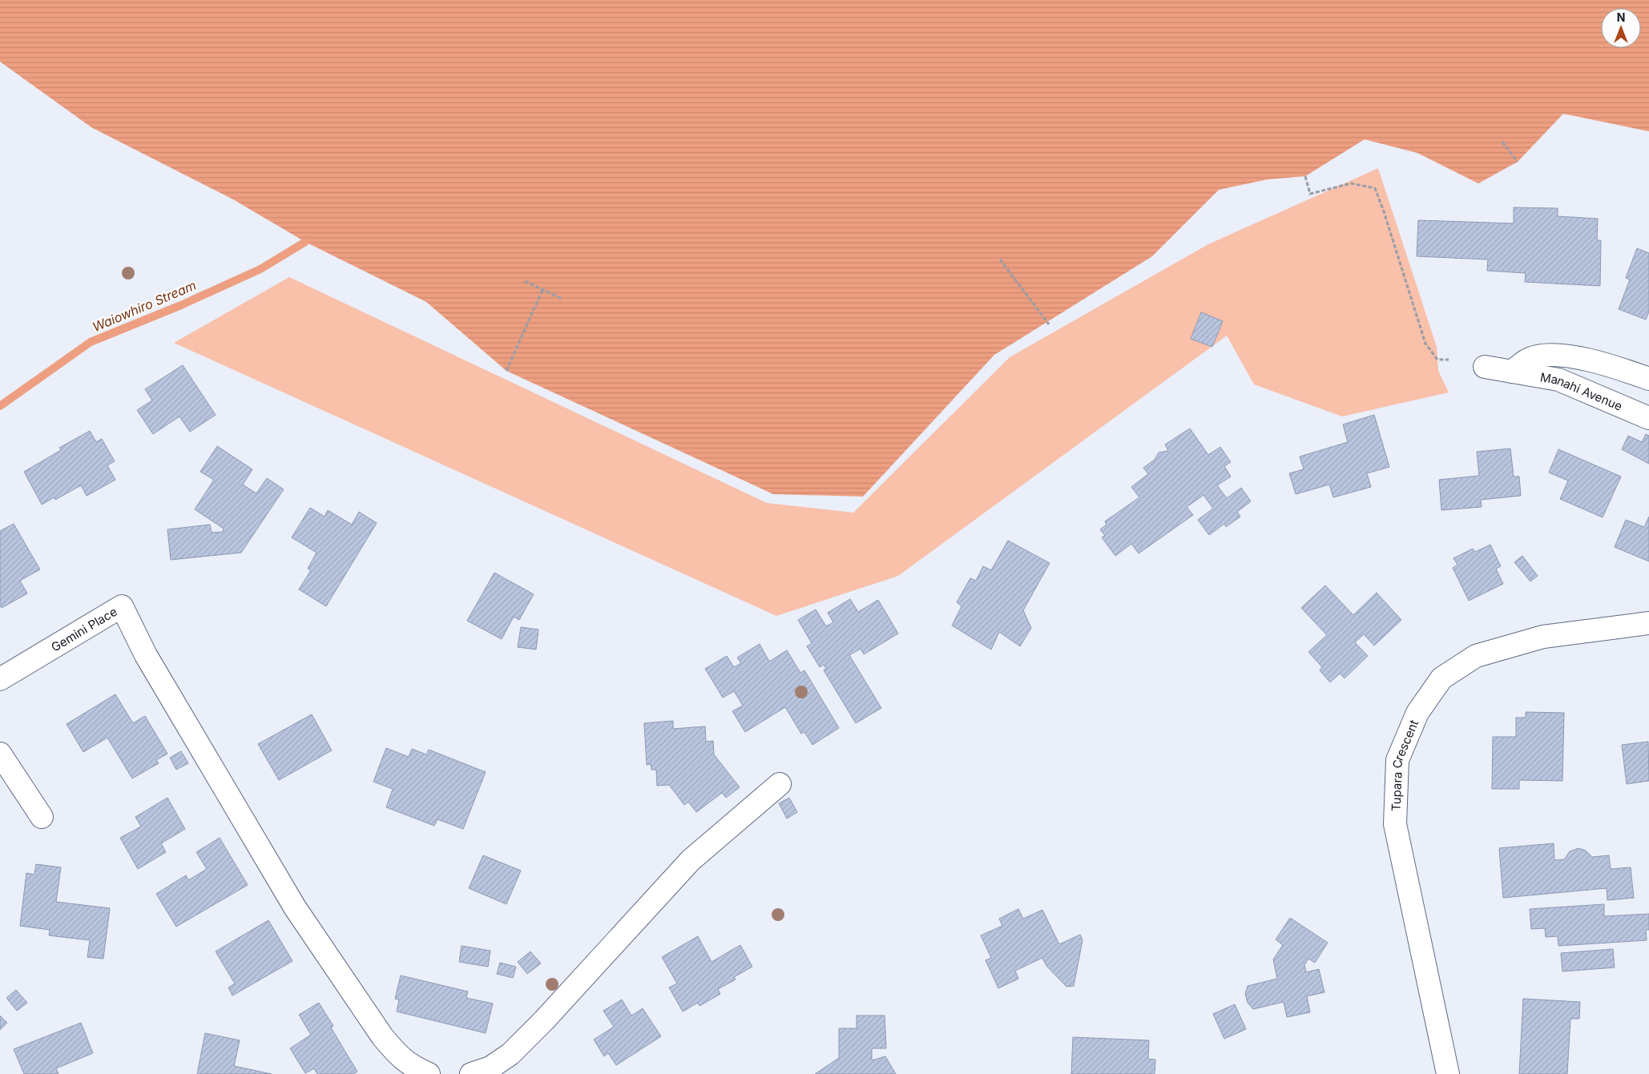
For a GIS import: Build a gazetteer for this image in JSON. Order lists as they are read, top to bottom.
{
  "streets": {
    "street": ["Manahi Avenue", "Gemini Place", "Tupara Crescent"]
  },
  "water": ["Waiowhiro Stream"],
  "north": "top"
}
